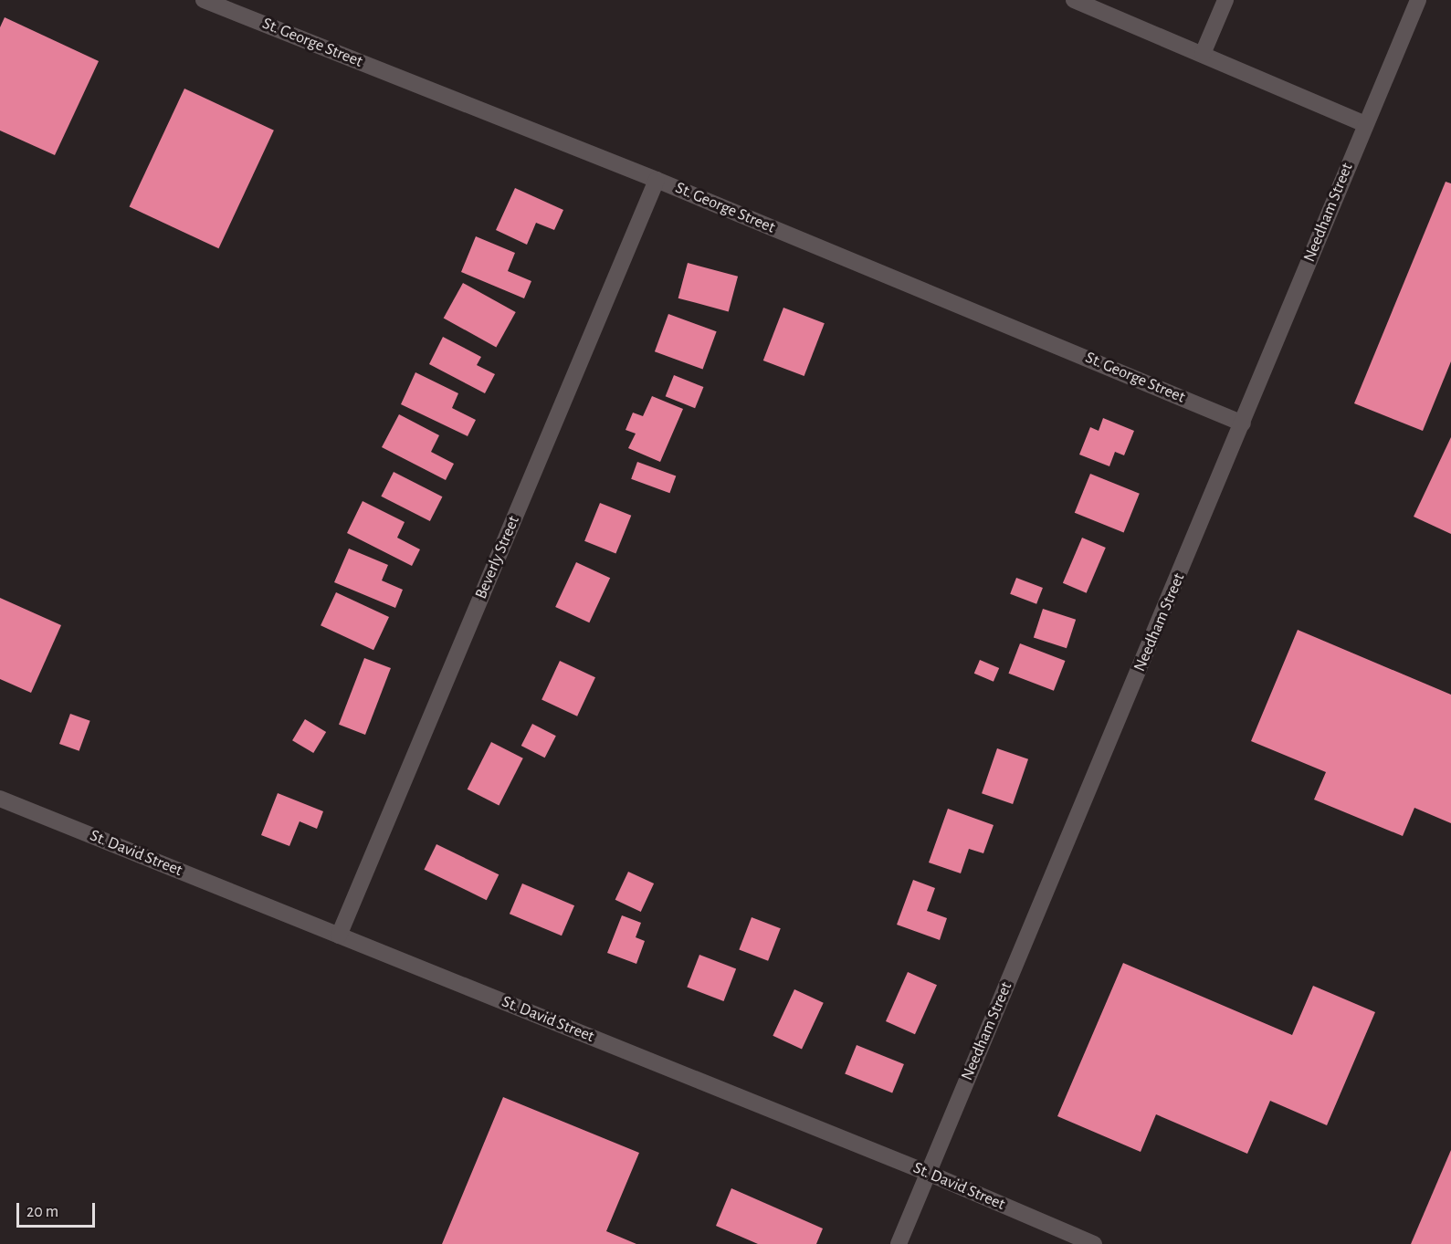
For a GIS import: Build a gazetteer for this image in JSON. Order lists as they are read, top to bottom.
{
  "streets": {
    "street": [
      "St. George Street",
      "Needham Street",
      "Beverly Street",
      "St. David Street"
    ]
  },
  "crossings": [
    ["St. George Street", "Needham Street"],
    ["St. George Street", "Beverly Street"],
    ["Needham Street", "St. David Street"],
    ["Beverly Street", "St. David Street"]
  ],
  "scale_bar": "20 m"
}
